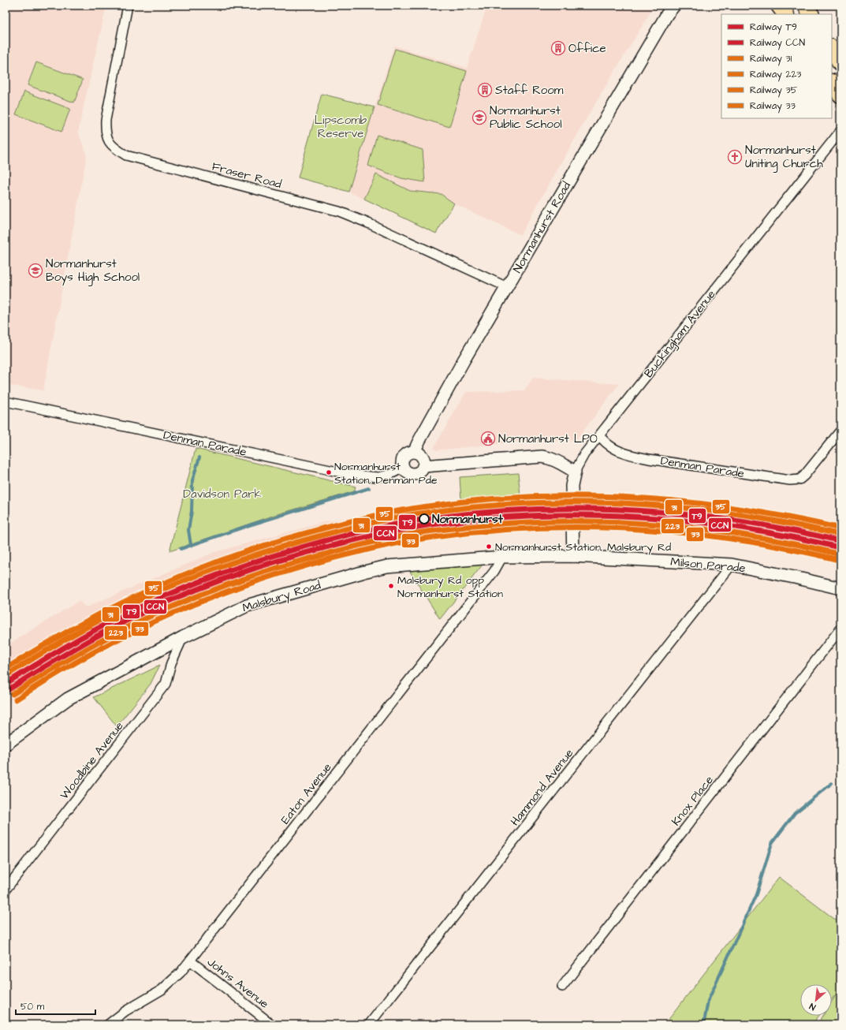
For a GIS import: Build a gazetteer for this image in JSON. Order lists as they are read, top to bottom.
{
  "streets": {
    "street": [
      "Fraser Road",
      "Normanhurst Road",
      "Buckingham Avenue",
      "Denman Parade",
      "Milson Parade",
      "Malsbury Road",
      "Woodbine Avenue",
      "Hammond Avenue",
      "Eaton Avenue",
      "Knox Place",
      "Johns Avenue"
    ]
  },
  "crossings": [
    ["Fraser Road", "Normanhurst Road"],
    ["Normanhurst Road", "Denman Parade"],
    ["Buckingham Avenue", "Denman Parade"],
    ["Buckingham Avenue", "Milson Parade"],
    ["Buckingham Avenue", "Malsbury Road"],
    ["Milson Parade", "Malsbury Road"],
    ["Milson Parade", "Hammond Avenue"],
    ["Malsbury Road", "Woodbine Avenue"],
    ["Malsbury Road", "Eaton Avenue"],
    ["Eaton Avenue", "Johns Avenue"]
  ],
  "parks": ["Lipscomb Reserve", "Davidson Park"],
  "places": {
    "building": ["Office", "Staff Room"],
    "school or university": ["Normanhurst Public School", "Normanhurst Boys High School"],
    "church": ["Normanhurst Uniting Church"],
    "public building": ["Normanhurst LPO"],
    "other": [
      "Normanhurst Station, Denman Pde",
      "Normanhurst",
      "Normanhurst Station, Malsbury Rd",
      "Malsbury Rd opp Normanhurst Station"
    ]
  },
  "lines": [
    "rail line 35",
    "rail line 31",
    "rail line T9",
    "rail line CCN",
    "rail line 223",
    "rail line 33"
  ],
  "legend": [
    "Railway T9",
    "Railway CCN",
    "Railway 31",
    "Railway 223",
    "Railway 35",
    "Railway 33"
  ],
  "scale_bar": "50 m",
  "north": "bottom left"
}
